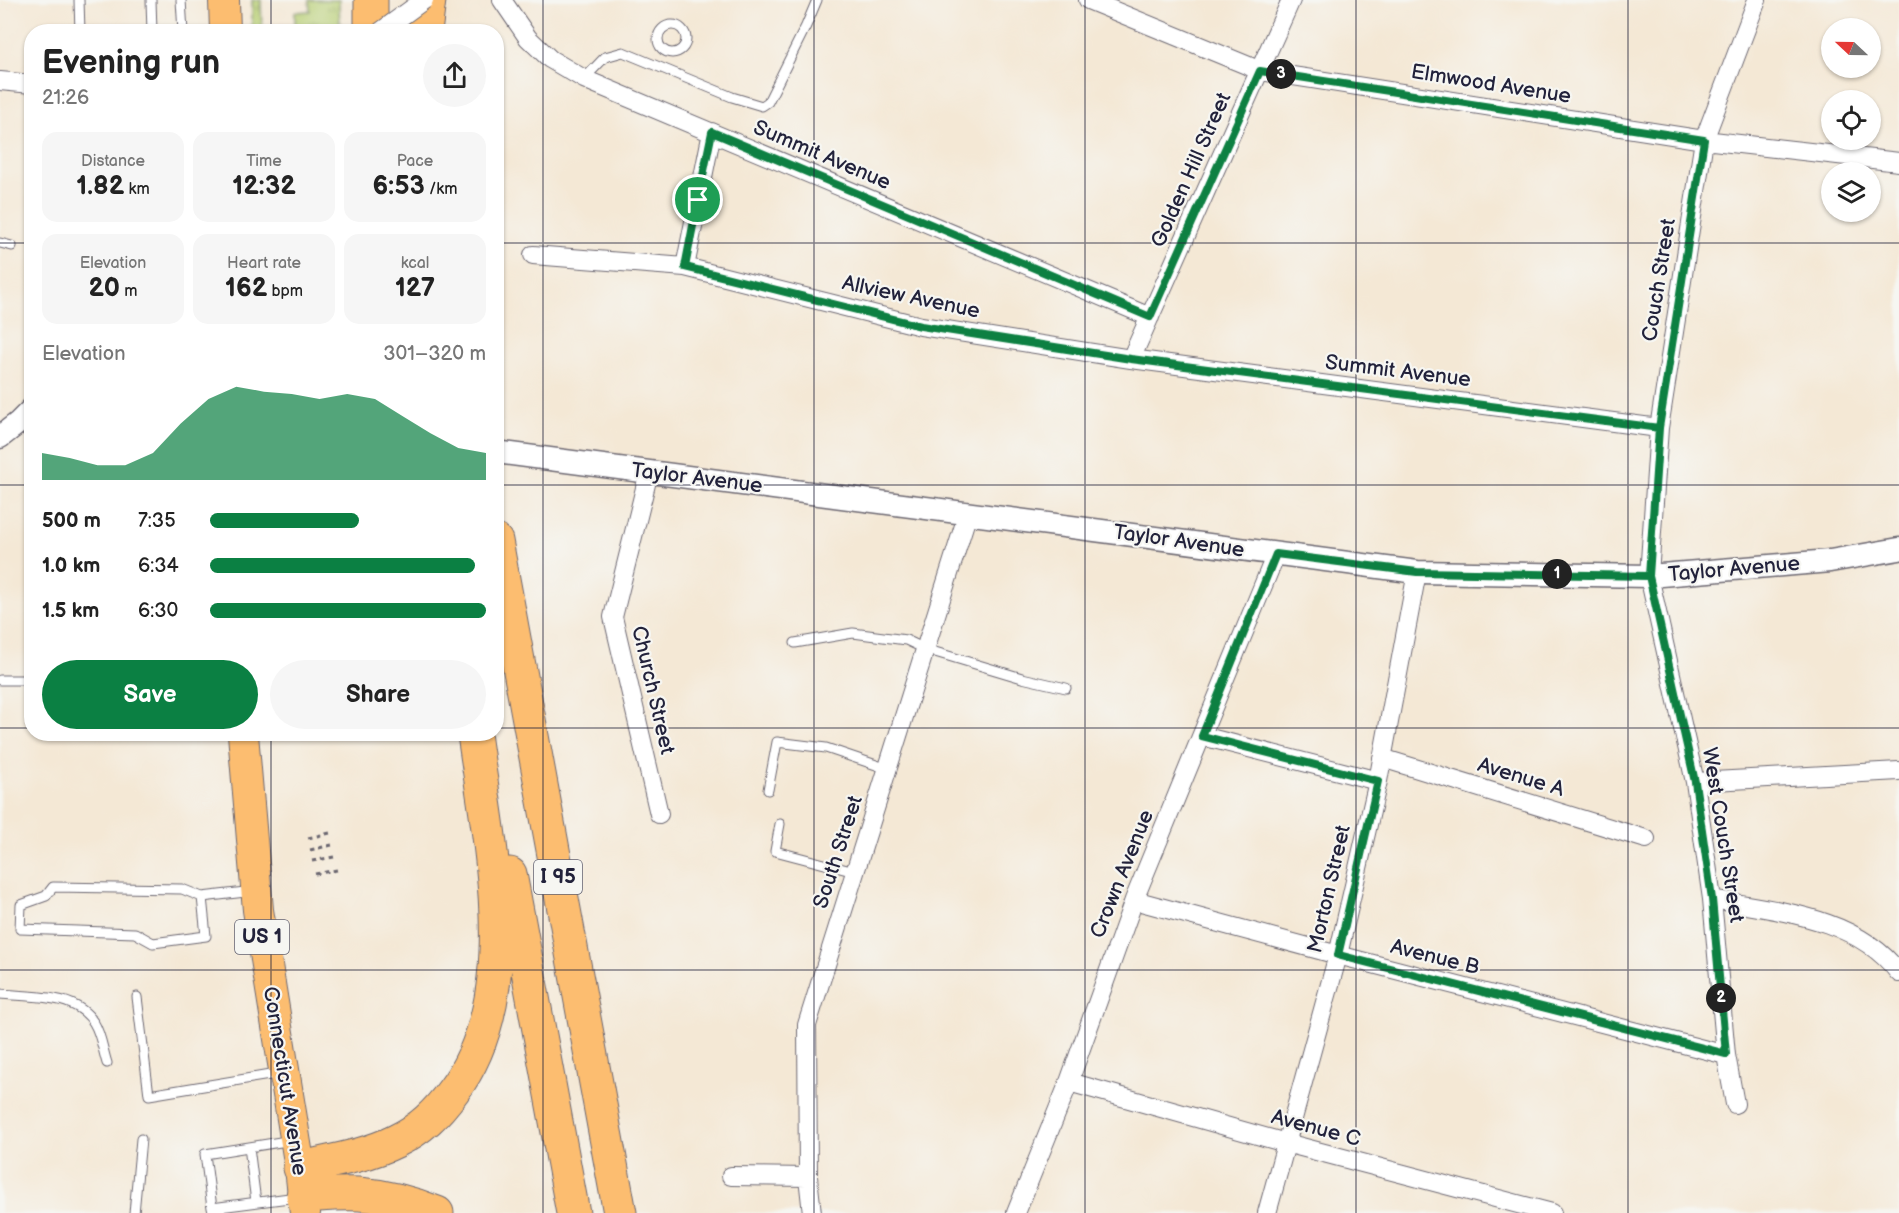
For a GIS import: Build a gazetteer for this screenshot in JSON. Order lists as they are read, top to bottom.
{
  "streets": {
    "highway": ["I 95"],
    "main road": ["US 1", "Connecticut Avenue"],
    "street": [
      "Elmwood Avenue",
      "Summit Avenue",
      "Golden Hill Street",
      "Couch Street",
      "Allview Avenue",
      "Taylor Avenue",
      "Church Street",
      "Avenue A",
      "West Couch Street",
      "South Street",
      "Crown Avenue",
      "Morton Street",
      "Avenue B",
      "Avenue C"
    ]
  },
  "crossings": [
    ["Elmwood Avenue", "Golden Hill Street"],
    ["Elmwood Avenue", "Couch Street"],
    ["Summit Avenue", "Golden Hill Street"],
    ["Summit Avenue", "Couch Street"],
    ["Summit Avenue", "Allview Avenue"],
    ["Golden Hill Street", "Allview Avenue"],
    ["Couch Street", "Taylor Avenue"],
    ["Couch Street", "West Couch Street"],
    ["Taylor Avenue", "Church Street"],
    ["Taylor Avenue", "West Couch Street"],
    ["Taylor Avenue", "South Street"],
    ["Taylor Avenue", "Crown Avenue"],
    ["Taylor Avenue", "Morton Street"],
    ["Avenue A", "Morton Street"],
    ["West Couch Street", "Avenue B"],
    ["Crown Avenue", "Avenue B"],
    ["Crown Avenue", "Avenue C"],
    ["Morton Street", "Avenue B"],
    ["Morton Street", "Avenue C"]
  ],
  "north": "left",
  "page": {
    "heading": ["Evening run", "21:26"],
    "pins": ["3", "1", "2"],
    "stats": [
      ["Distance", "1.82 km"],
      ["Time", "12:32"],
      ["Pace", "6:53 /km"],
      ["Elevation", "20 m"],
      ["Heart rate", "162 bpm"],
      ["kcal", "127"]
    ],
    "chart": ["Elevation", "301–320 m"],
    "list": [
      {
        "name": "500 m",
        "note": "7:35"
      },
      {
        "name": "1.0 km",
        "note": "6:34"
      },
      {
        "name": "1.5 km",
        "note": "6:30"
      }
    ],
    "buttons": ["Save", "Share"]
  }
}
